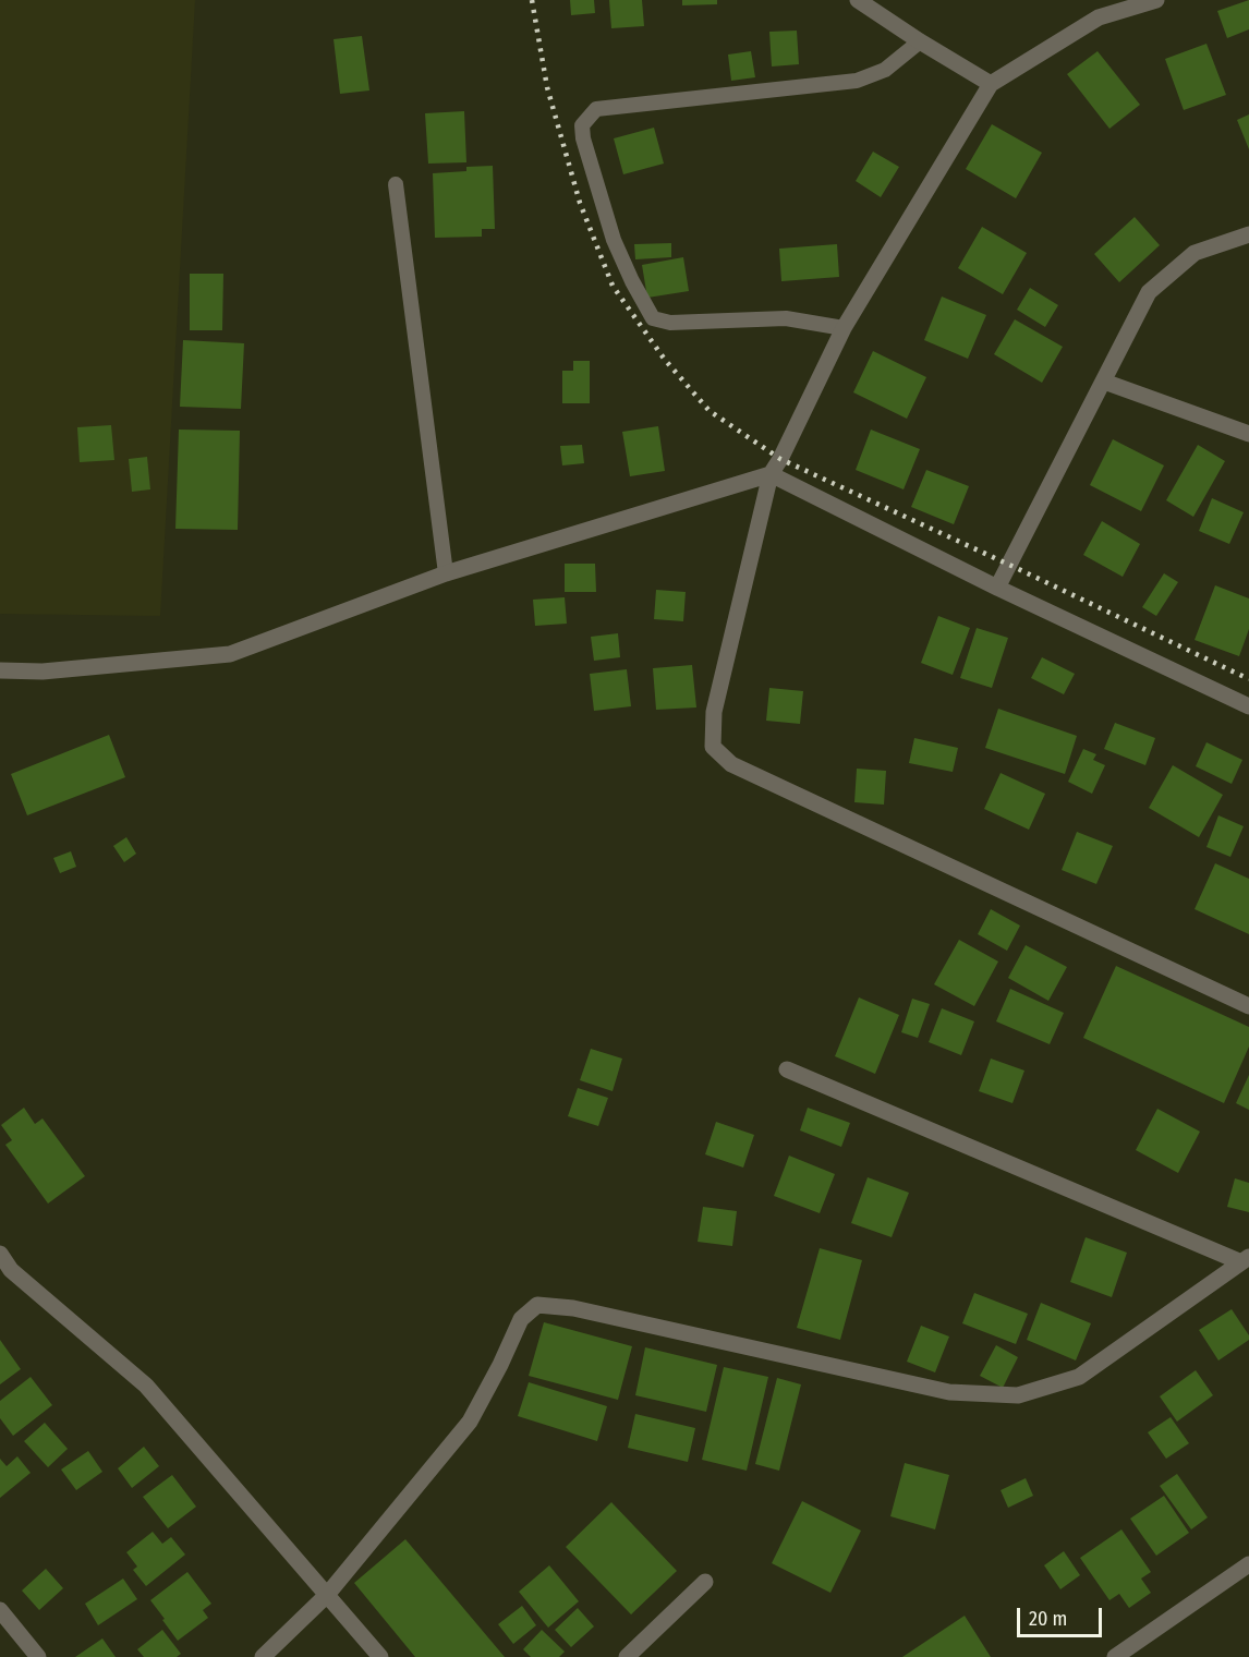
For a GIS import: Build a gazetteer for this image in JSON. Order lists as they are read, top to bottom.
{
  "scale_bar": "20 m"
}
